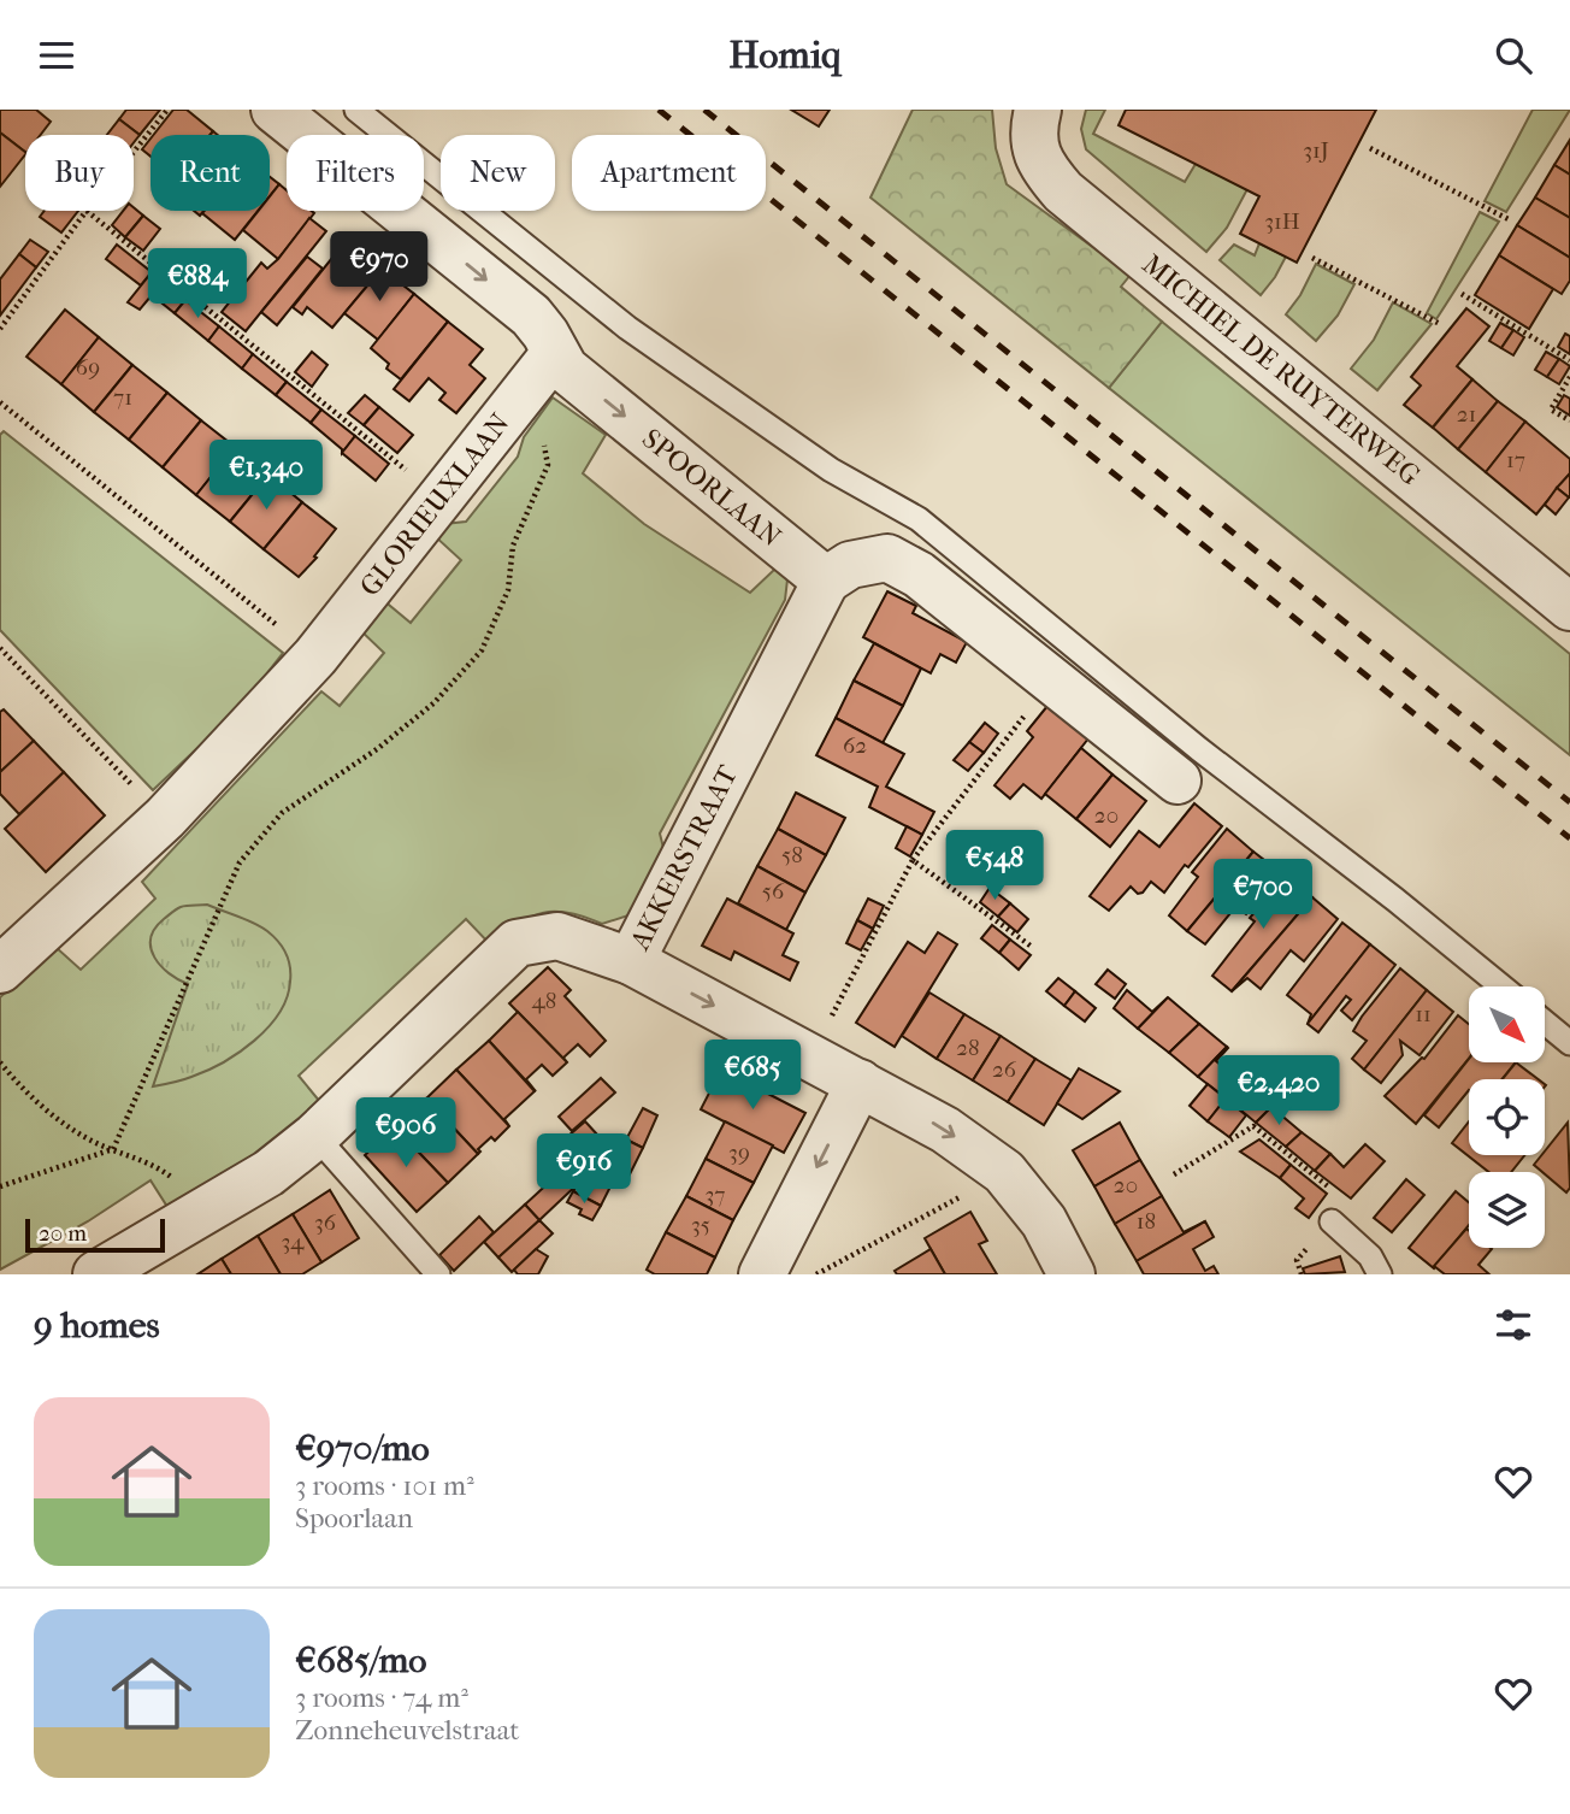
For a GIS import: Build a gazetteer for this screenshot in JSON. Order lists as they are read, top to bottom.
{
  "streets": {
    "street": [
      "MICHIEL DE RUYTERWEG",
      "SPOORLAAN",
      "GLORIEUXLAAN",
      "AKKERSTRAAT"
    ]
  },
  "crossings": [
    ["SPOORLAAN", "GLORIEUXLAAN"],
    ["SPOORLAAN", "AKKERSTRAAT"]
  ],
  "one_way": ["SPOORLAAN"],
  "house_numbers": [
    "31J",
    "31H",
    "69",
    "71",
    "21",
    "17",
    "62",
    "20",
    "58",
    "56",
    "48",
    "11",
    "28",
    "26",
    "39",
    "20",
    "37",
    "18",
    "36",
    "35",
    "34"
  ],
  "scale_bar": "20 m",
  "north": "bottom right",
  "page": {
    "header": "Homiq",
    "chip": [
      "Buy",
      "Rent",
      "Filters",
      "New",
      "Apartment"
    ],
    "price": [
      "€970",
      "€884",
      "€1,340",
      "€548",
      "€700",
      "€685",
      "€2,420",
      "€906",
      "€916"
    ],
    "scale": "20 m",
    "heading": "9 homes",
    "list": [
      {
        "name": "€970/mo",
        "note": "3 rooms · 101 m² · Spoorlaan"
      },
      {
        "name": "€685/mo",
        "note": "3 rooms · 74 m² · Zonneheuvelstraat"
      }
    ]
  }
}
